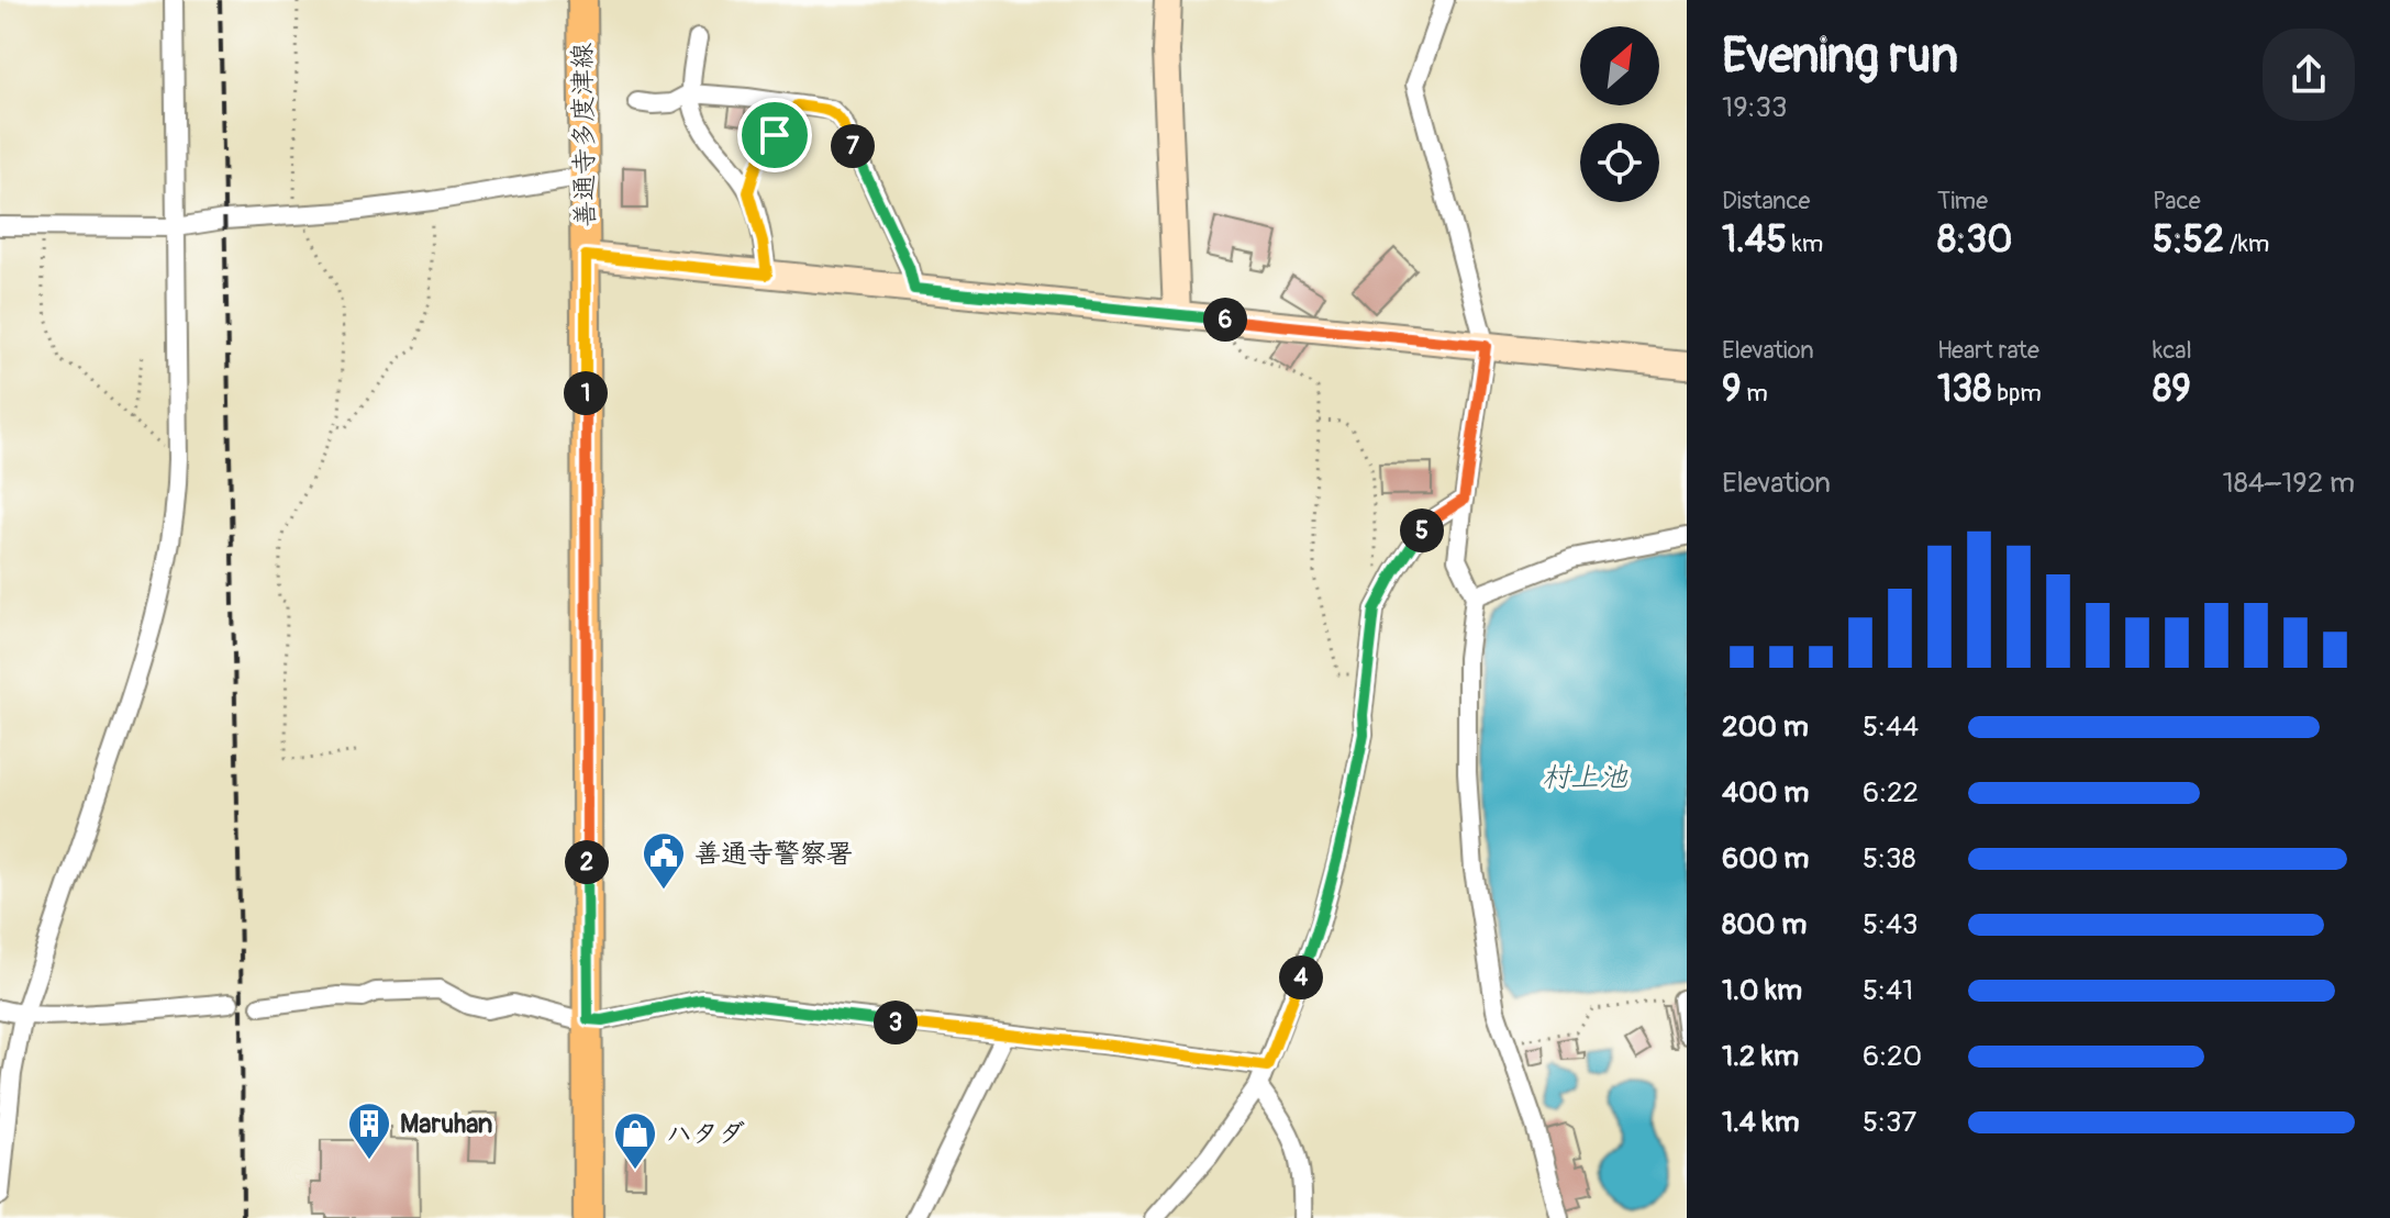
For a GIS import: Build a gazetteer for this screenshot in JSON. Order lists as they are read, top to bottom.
{
  "streets": {
    "main road": ["善通寺多度津線"]
  },
  "water": ["村上池"],
  "places": {
    "public building": ["善通寺警察署"],
    "building": ["Maruhan"],
    "shop": ["ハタダ"]
  },
  "north": "top right",
  "page": {
    "heading": ["Evening run", "19:33"],
    "pins": [
      "7",
      "6",
      "1",
      "5",
      "2",
      "4",
      "3"
    ],
    "stats": [
      ["Distance", "1.45 km"],
      ["Time", "8:30"],
      ["Pace", "5:52 /km"],
      ["Elevation", "9 m"],
      ["Heart rate", "138 bpm"],
      ["kcal", "89"]
    ],
    "chart": ["Elevation", "184–192 m"],
    "list": [
      {
        "name": "200 m",
        "note": "5:44"
      },
      {
        "name": "400 m",
        "note": "6:22"
      },
      {
        "name": "600 m",
        "note": "5:38"
      },
      {
        "name": "800 m",
        "note": "5:43"
      },
      {
        "name": "1.0 km",
        "note": "5:41"
      },
      {
        "name": "1.2 km",
        "note": "6:20"
      },
      {
        "name": "1.4 km",
        "note": "5:37"
      }
    ]
  }
}
